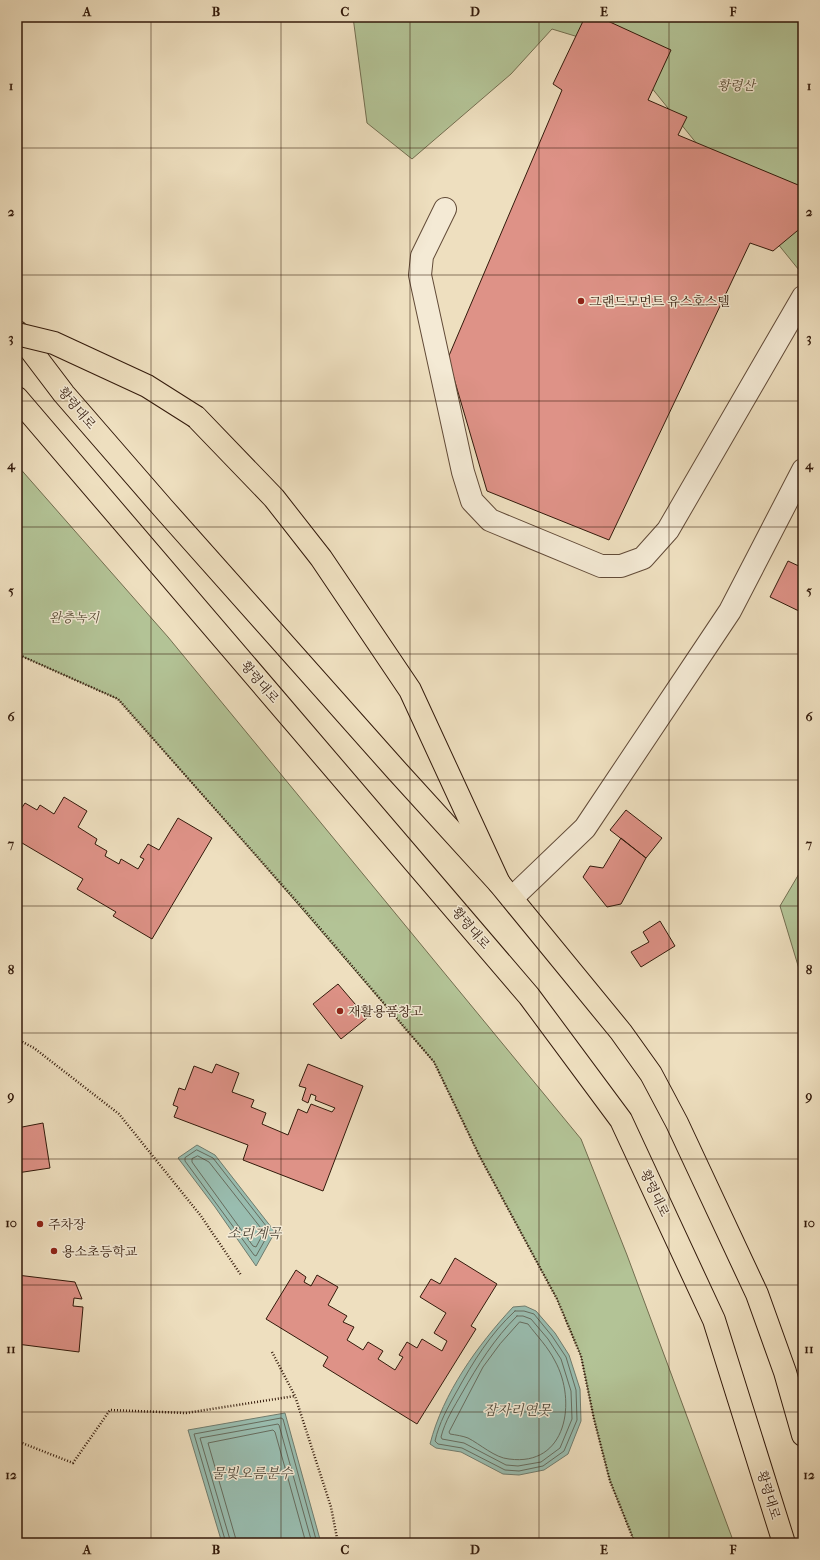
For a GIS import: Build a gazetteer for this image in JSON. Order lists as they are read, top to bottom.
{
  "streets": {
    "main road": ["황령대로"]
  },
  "water": ["소리계곡", "잠자리연못", "물빛오름분수"],
  "parks": ["황령산", "완층녹지"],
  "places": [
    "그랜드모먼트 유스호스텔",
    "재활용품창고",
    "주차장",
    "용소초등학교"
  ],
  "grid": {
    "columns": [
      "A",
      "B",
      "C",
      "D",
      "E",
      "F"
    ],
    "rows": [
      "1",
      "2",
      "3",
      "4",
      "5",
      "6",
      "7",
      "8",
      "9",
      "10",
      "11",
      "12"
    ]
  }
}
